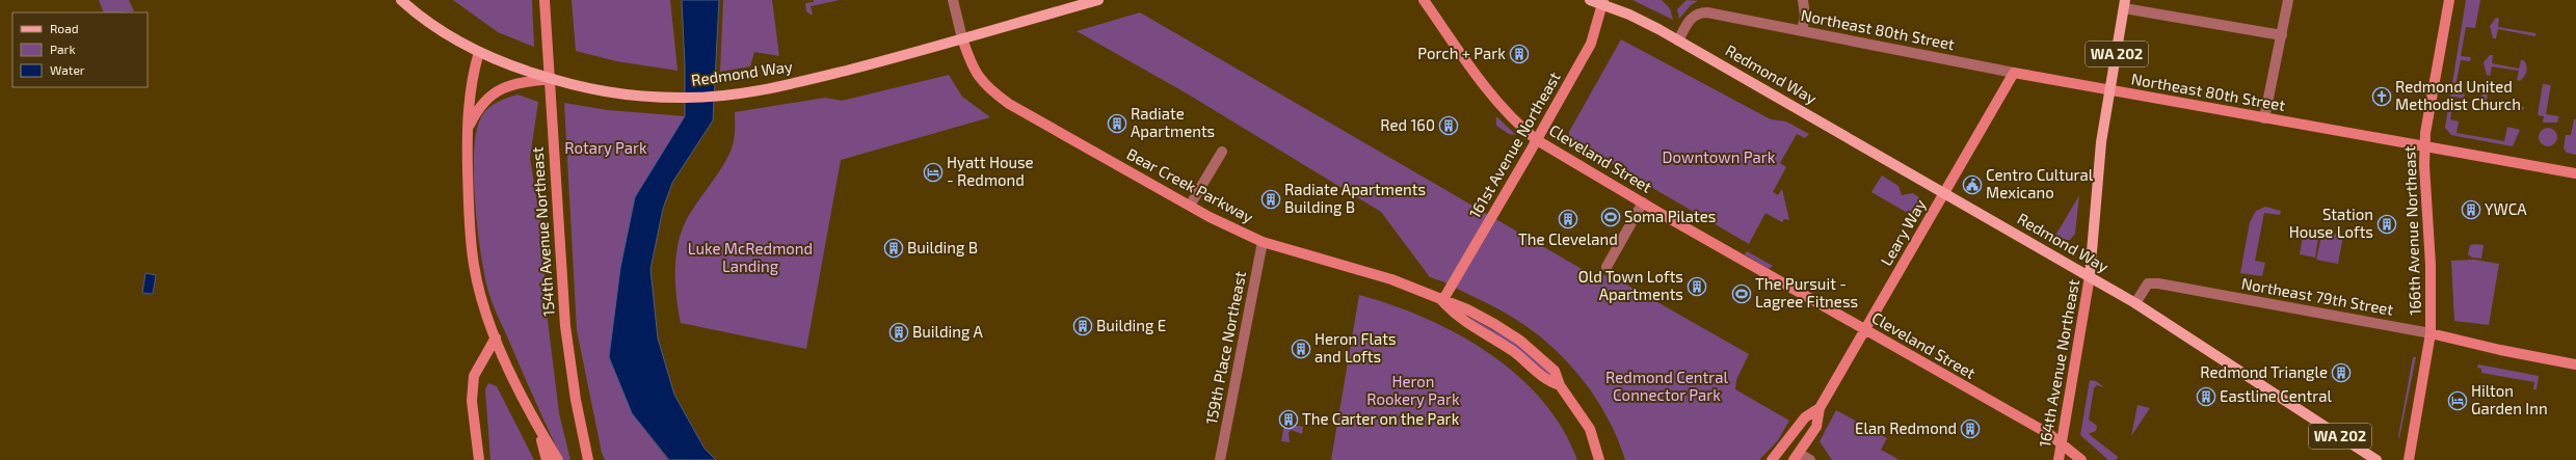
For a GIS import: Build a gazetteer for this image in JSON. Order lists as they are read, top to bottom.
{
  "streets": {
    "main road": [
      "Northeast 80th Street",
      "WA 202",
      "Redmond Way",
      "161st Avenue Northeast",
      "Cleveland Street",
      "Bear Creek Parkway",
      "166th Avenue Northeast",
      "154th Avenue Northeast",
      "Leary Way",
      "Northeast 79th Street",
      "164th Avenue Northeast"
    ],
    "street": ["159th Place Northeast"]
  },
  "crossings": [
    ["Northeast 80th Street", "Redmond Way"],
    ["Northeast 80th Street", "166th Avenue Northeast"],
    ["Northeast 80th Street", "Leary Way"],
    ["Northeast 80th Street", "164th Avenue Northeast"],
    ["Redmond Way", "161st Avenue Northeast"],
    ["Redmond Way", "Bear Creek Parkway"],
    ["Redmond Way", "Leary Way"],
    ["Redmond Way", "Northeast 79th Street"],
    ["Redmond Way", "164th Avenue Northeast"],
    ["161st Avenue Northeast", "Cleveland Street"],
    ["161st Avenue Northeast", "Bear Creek Parkway"],
    ["Cleveland Street", "Leary Way"],
    ["Cleveland Street", "164th Avenue Northeast"],
    ["Bear Creek Parkway", "159th Place Northeast"],
    ["166th Avenue Northeast", "Northeast 79th Street"]
  ],
  "parks": [
    "Rotary Park",
    "Downtown Park",
    "Luke McRedmond Landing",
    "Redmond Central Connector Park",
    "Heron Rookery Park"
  ],
  "places": {
    "building": [
      "Porch + Park",
      "Radiate Apartments",
      "Red 160",
      "Radiate Apartments Building B",
      "YWCA",
      "The Cleveland",
      "Station House Lofts",
      "Building B",
      "Old Town Lofts Apartments",
      "Building E",
      "Building A",
      "Heron Flats and Lofts",
      "Redmond Triangle",
      "Eastline Central",
      "The Carter on the Park",
      "Elan Redmond"
    ],
    "church": ["Redmond United Methodist Church"],
    "hotel": ["Hyatt House - Redmond", "Hilton Garden Inn"],
    "public building": ["Centro Cultural Mexicano"],
    "sports": ["Soma Pilates", "The Pursuit - Lagree Fitness"]
  },
  "legend": ["Road", "Park", "Water"]
}
